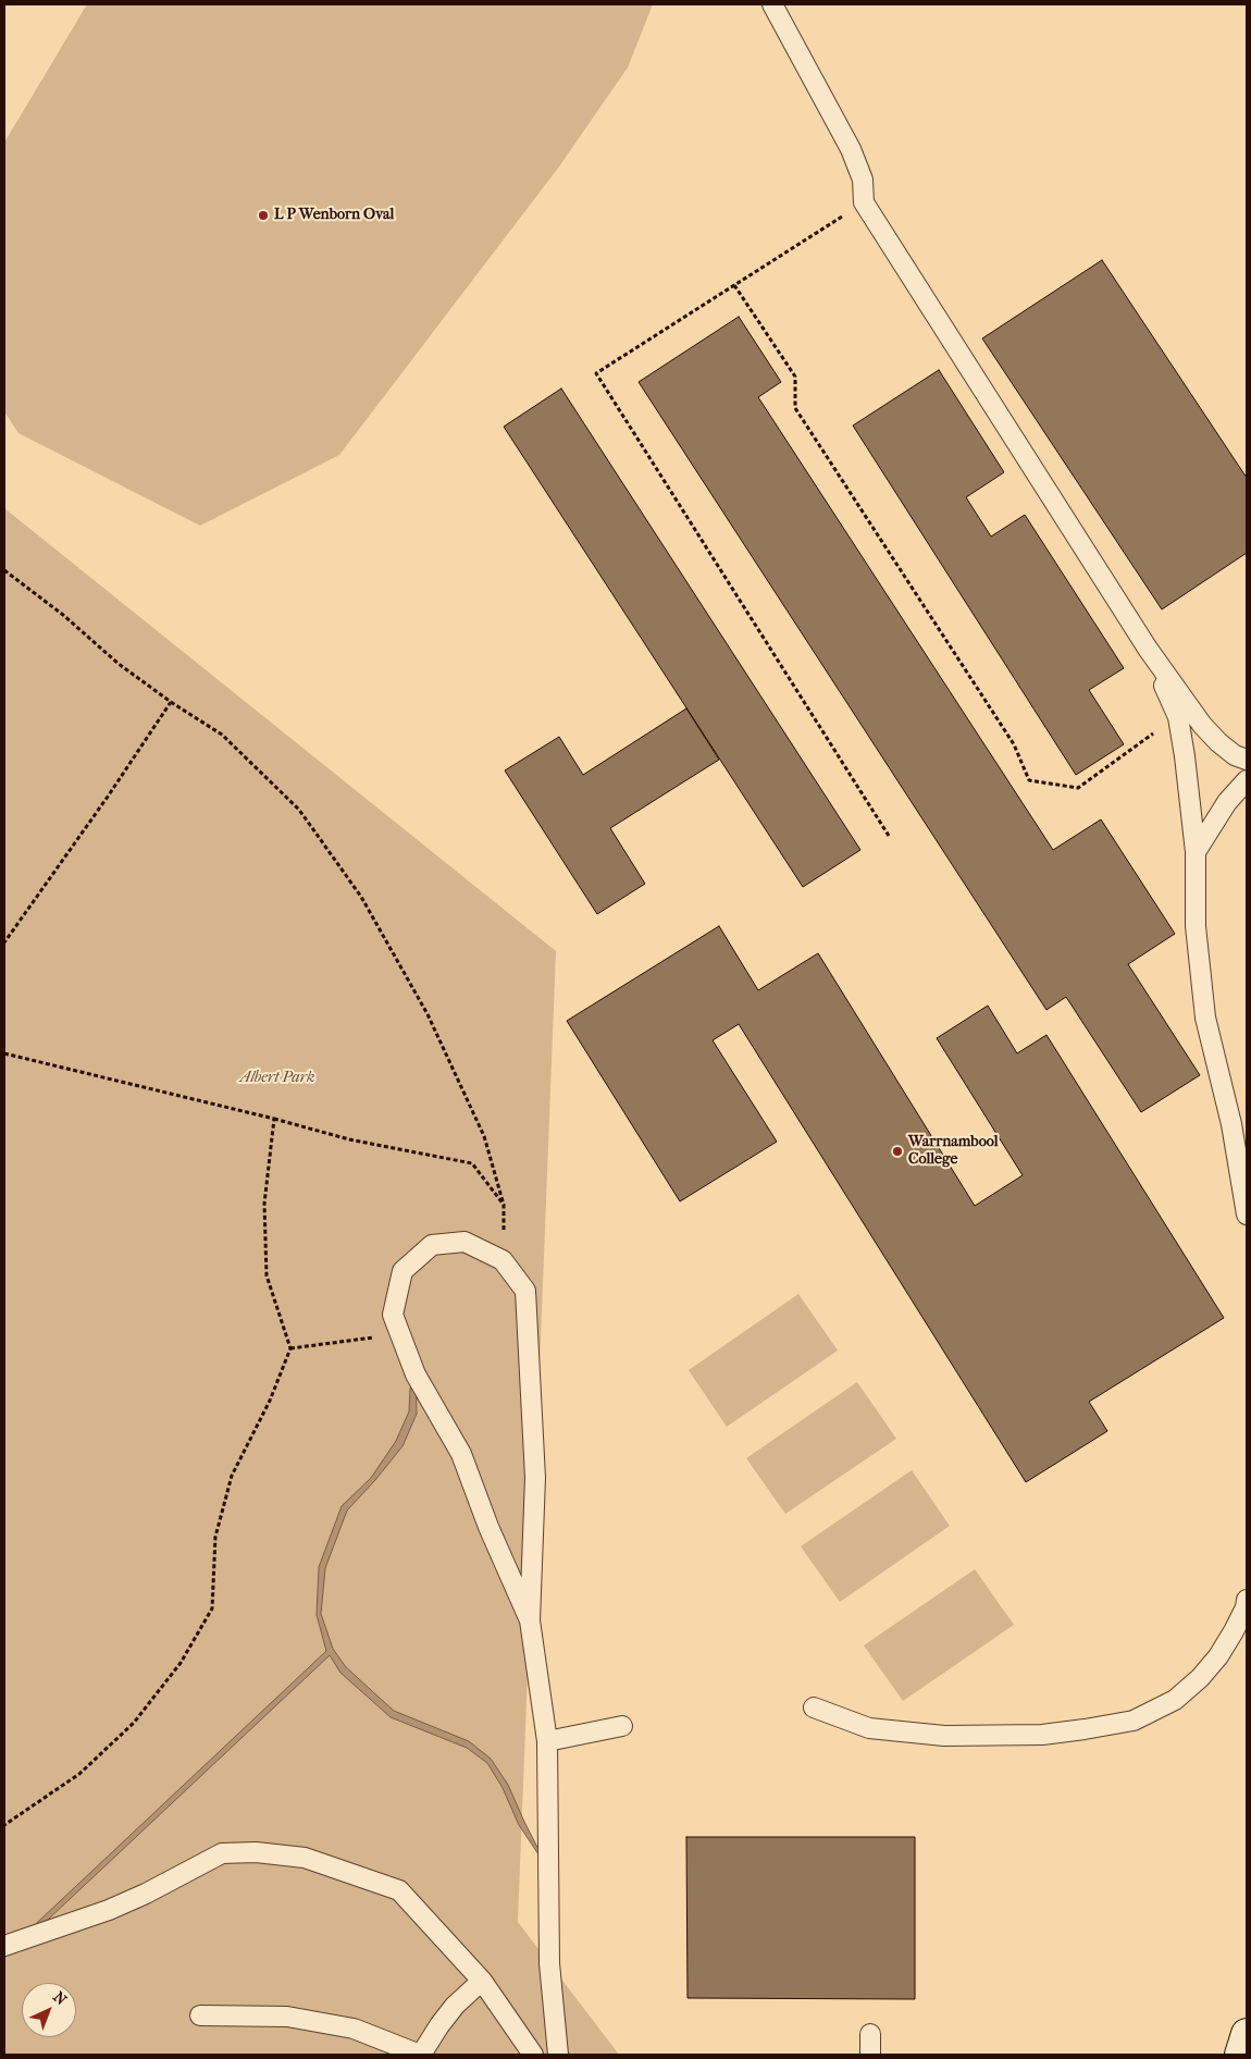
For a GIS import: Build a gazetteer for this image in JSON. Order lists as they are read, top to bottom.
{
  "parks": ["Albert Park"],
  "places": ["L P Wenborn Oval", "Warrnambool College"],
  "north": "top right"
}
